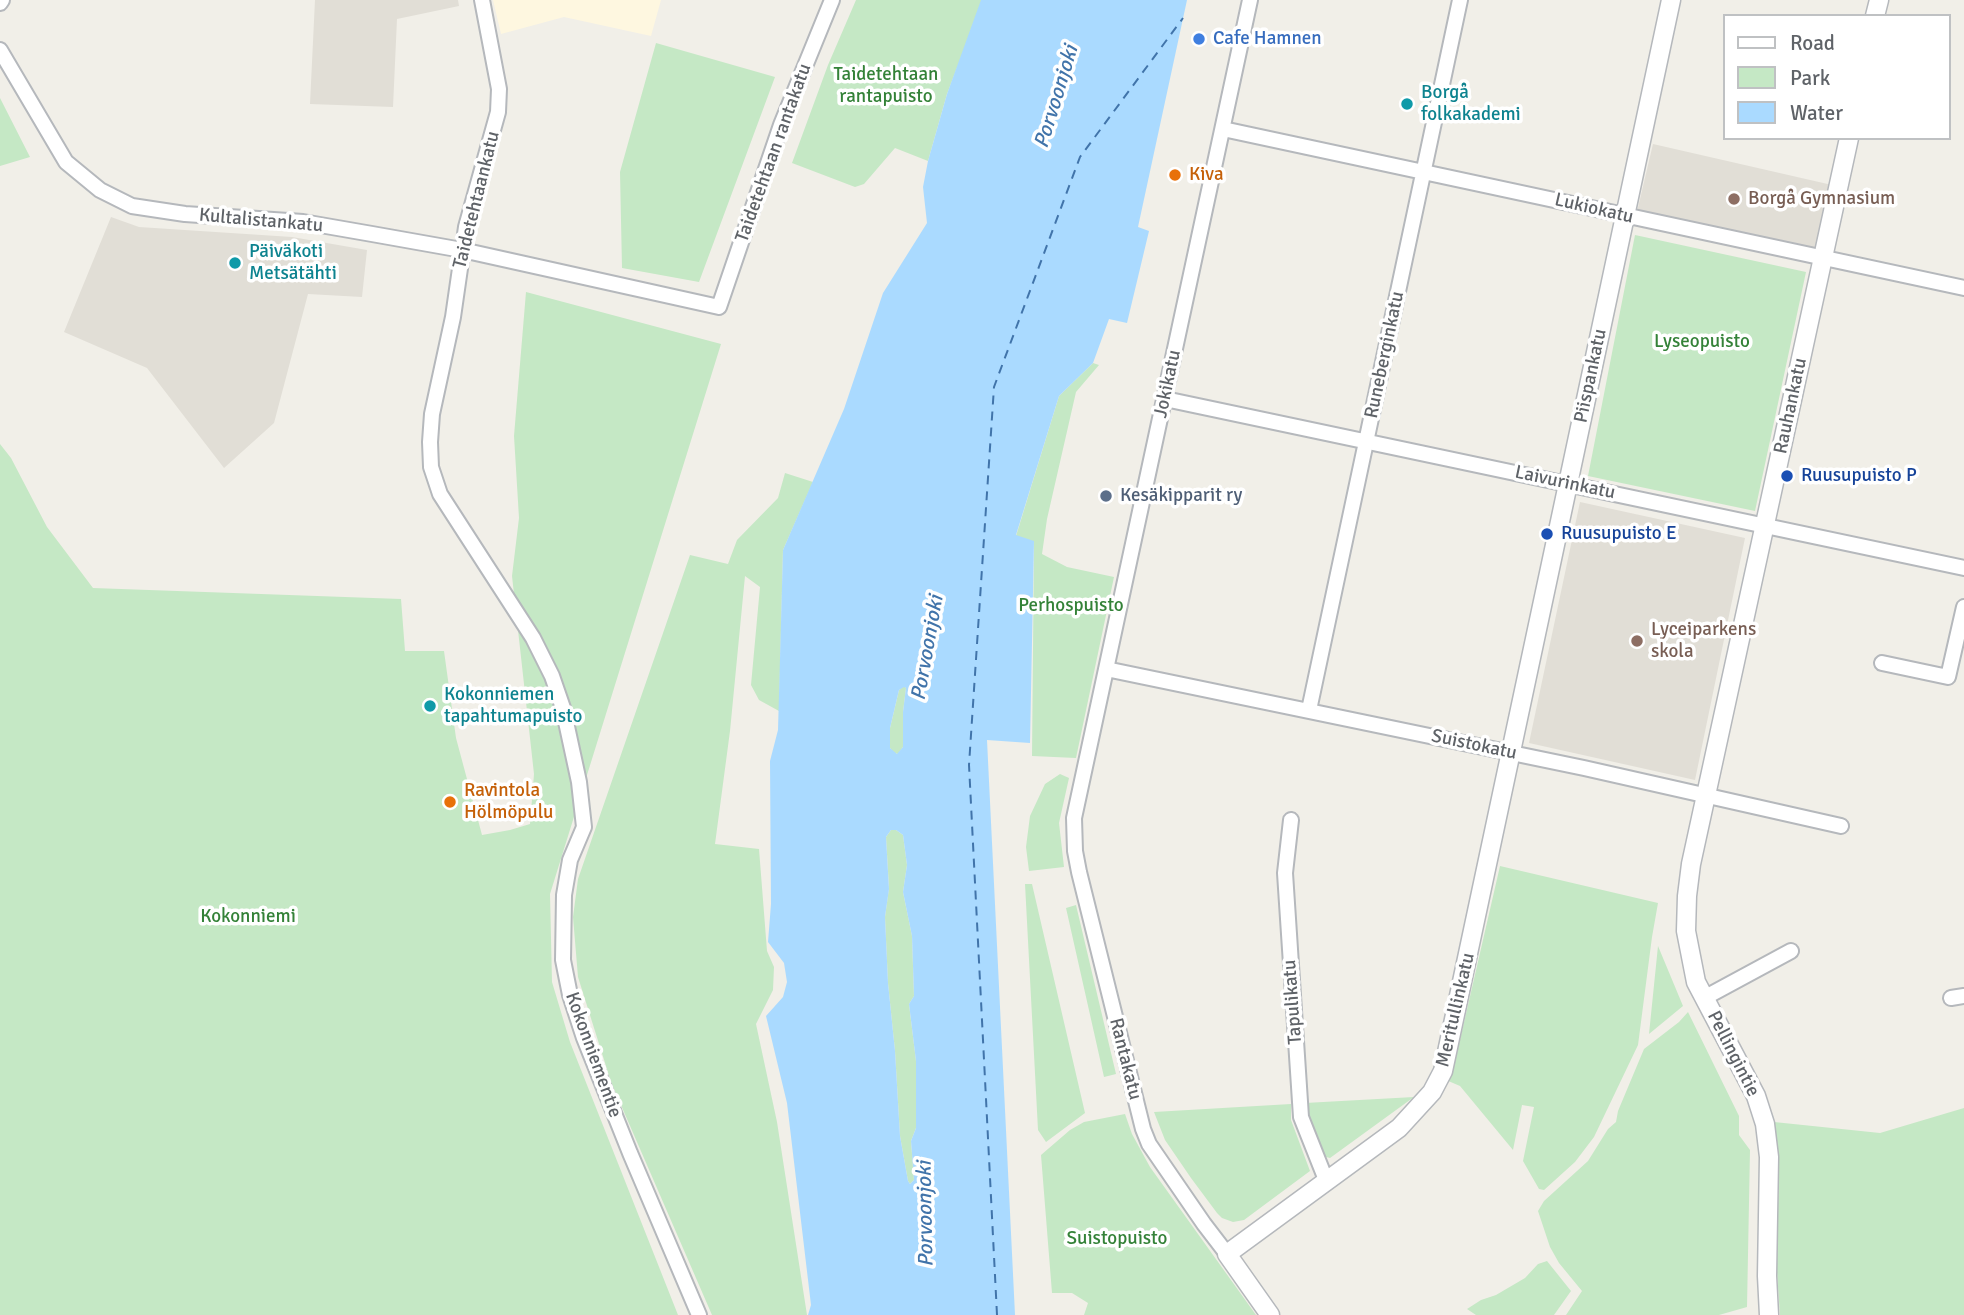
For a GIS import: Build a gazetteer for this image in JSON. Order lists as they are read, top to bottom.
{
  "streets": {
    "street": [
      "Taidetehtaan rantakatu",
      "Taidetehtaankatu",
      "Lukiokatu",
      "Kultalistankatu",
      "Runeberginkatu",
      "Piispankatu",
      "Jokikatu",
      "Rauhankatu",
      "Laivurinkatu",
      "Suistokatu",
      "Tapulikatu",
      "Meritullinkatu",
      "Pellingintie",
      "Kokonniementie",
      "Rantakatu"
    ]
  },
  "crossings": [
    ["Taidetehtaan rantakatu", "Kultalistankatu"],
    ["Taidetehtaankatu", "Kultalistankatu"],
    ["Taidetehtaankatu", "Kokonniementie"],
    ["Lukiokatu", "Runeberginkatu"],
    ["Lukiokatu", "Piispankatu"],
    ["Lukiokatu", "Jokikatu"],
    ["Lukiokatu", "Rauhankatu"],
    ["Runeberginkatu", "Laivurinkatu"],
    ["Runeberginkatu", "Suistokatu"],
    ["Piispankatu", "Laivurinkatu"],
    ["Piispankatu", "Suistokatu"],
    ["Piispankatu", "Meritullinkatu"],
    ["Jokikatu", "Laivurinkatu"],
    ["Jokikatu", "Suistokatu"],
    ["Jokikatu", "Rantakatu"],
    ["Rauhankatu", "Laivurinkatu"],
    ["Rauhankatu", "Suistokatu"],
    ["Rauhankatu", "Pellingintie"],
    ["Suistokatu", "Meritullinkatu"],
    ["Suistokatu", "Pellingintie"],
    ["Tapulikatu", "Meritullinkatu"],
    ["Meritullinkatu", "Rantakatu"]
  ],
  "water": ["Porvoonjoki"],
  "parks": [
    "Taidetehtaan rantapuisto",
    "Lyseopuisto",
    "Perhospuisto",
    "Kokonniemi",
    "Suistopuisto"
  ],
  "places": [
    "Cafe Hamnen",
    "Borgå folkakademi",
    "Kiva",
    "Borgå Gymnasium",
    "Päiväkoti Metsätähti",
    "Ruusupuisto P",
    "Kesäkipparit ry",
    "Ruusupuisto E",
    "Lyceiparkens skola",
    "Kokonniemen tapahtumapuisto",
    "Ravintola Hölmöpulu"
  ],
  "legend": ["Road", "Park", "Water"]
}
